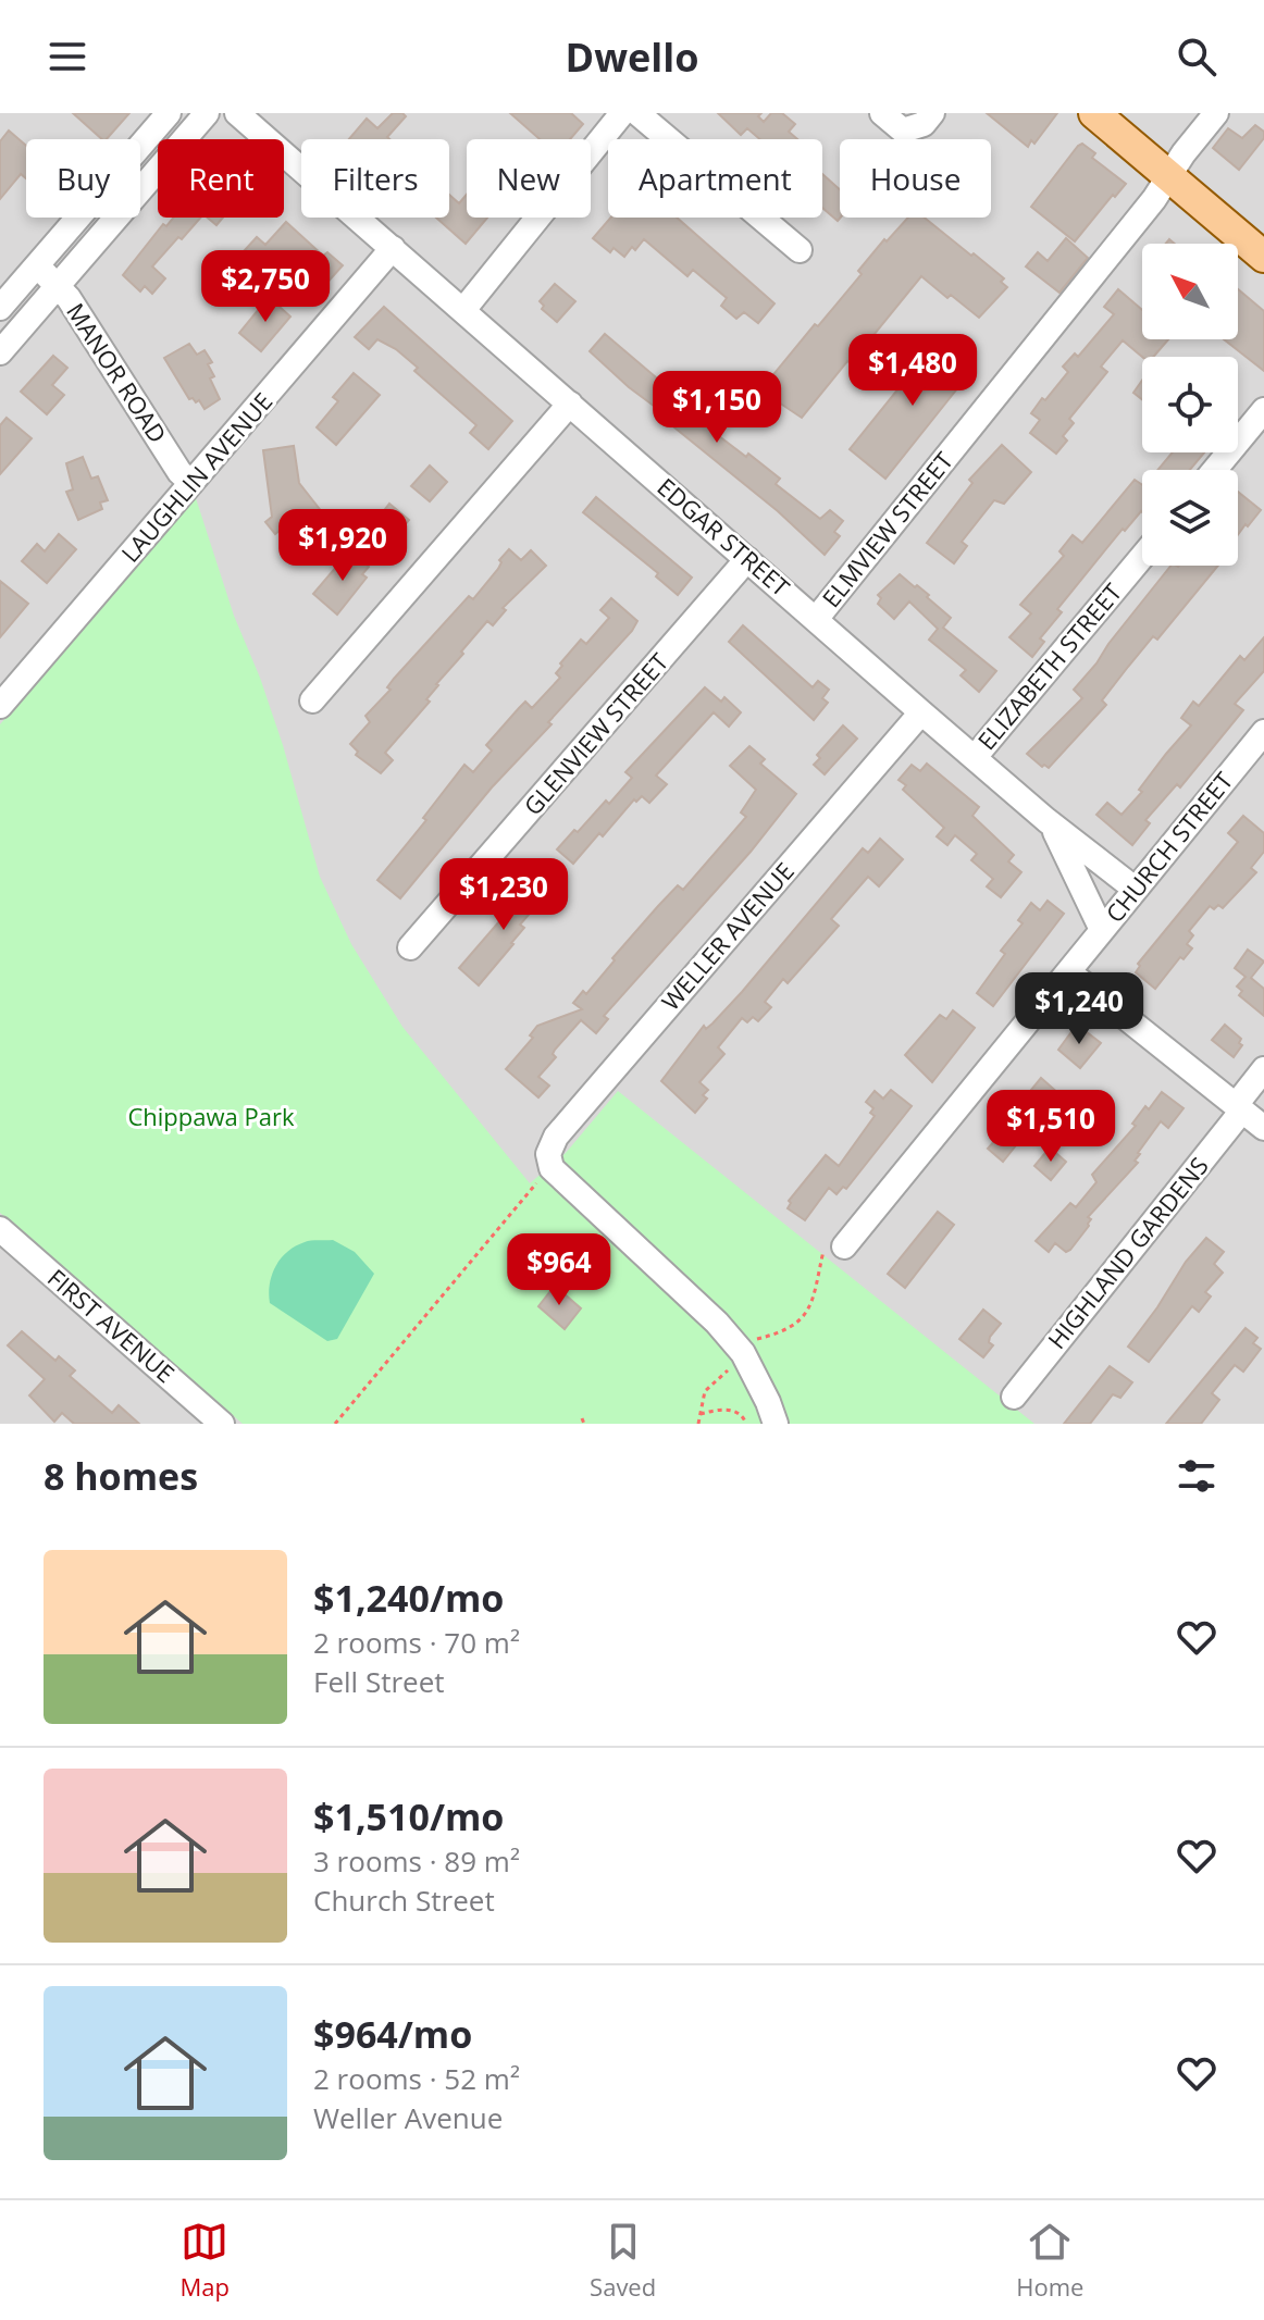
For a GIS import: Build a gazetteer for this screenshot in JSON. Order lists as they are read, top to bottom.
{
  "streets": {
    "street": [
      "MANOR ROAD",
      "LAUGHLIN AVENUE",
      "ELMVIEW STREET",
      "EDGAR STREET",
      "ELIZABETH STREET",
      "GLENVIEW STREET",
      "CHURCH STREET",
      "WELLER AVENUE",
      "HIGHLAND GARDENS",
      "FIRST AVENUE"
    ]
  },
  "crossings": [
    ["MANOR ROAD", "LAUGHLIN AVENUE"],
    ["LAUGHLIN AVENUE", "EDGAR STREET"],
    ["ELMVIEW STREET", "EDGAR STREET"],
    ["EDGAR STREET", "ELIZABETH STREET"],
    ["EDGAR STREET", "GLENVIEW STREET"],
    ["EDGAR STREET", "CHURCH STREET"],
    ["EDGAR STREET", "WELLER AVENUE"]
  ],
  "parks": ["Chippawa Park"],
  "north": "top left",
  "page": {
    "header": "Dwello",
    "chip": [
      "Buy",
      "Rent",
      "Filters",
      "New",
      "Apartment",
      "House"
    ],
    "price": [
      "$2,750",
      "$1,480",
      "$1,150",
      "$1,920",
      "$1,230",
      "$1,240",
      "$1,510",
      "$964"
    ],
    "heading": "8 homes",
    "list": [
      {
        "name": "$1,240/mo",
        "note": "2 rooms · 70 m² · Fell Street"
      },
      {
        "name": "$1,510/mo",
        "note": "3 rooms · 89 m² · Church Street"
      },
      {
        "name": "$964/mo",
        "note": "2 rooms · 52 m² · Weller Avenue"
      }
    ],
    "tabs": ["Map", "Saved", "Home"]
  }
}
